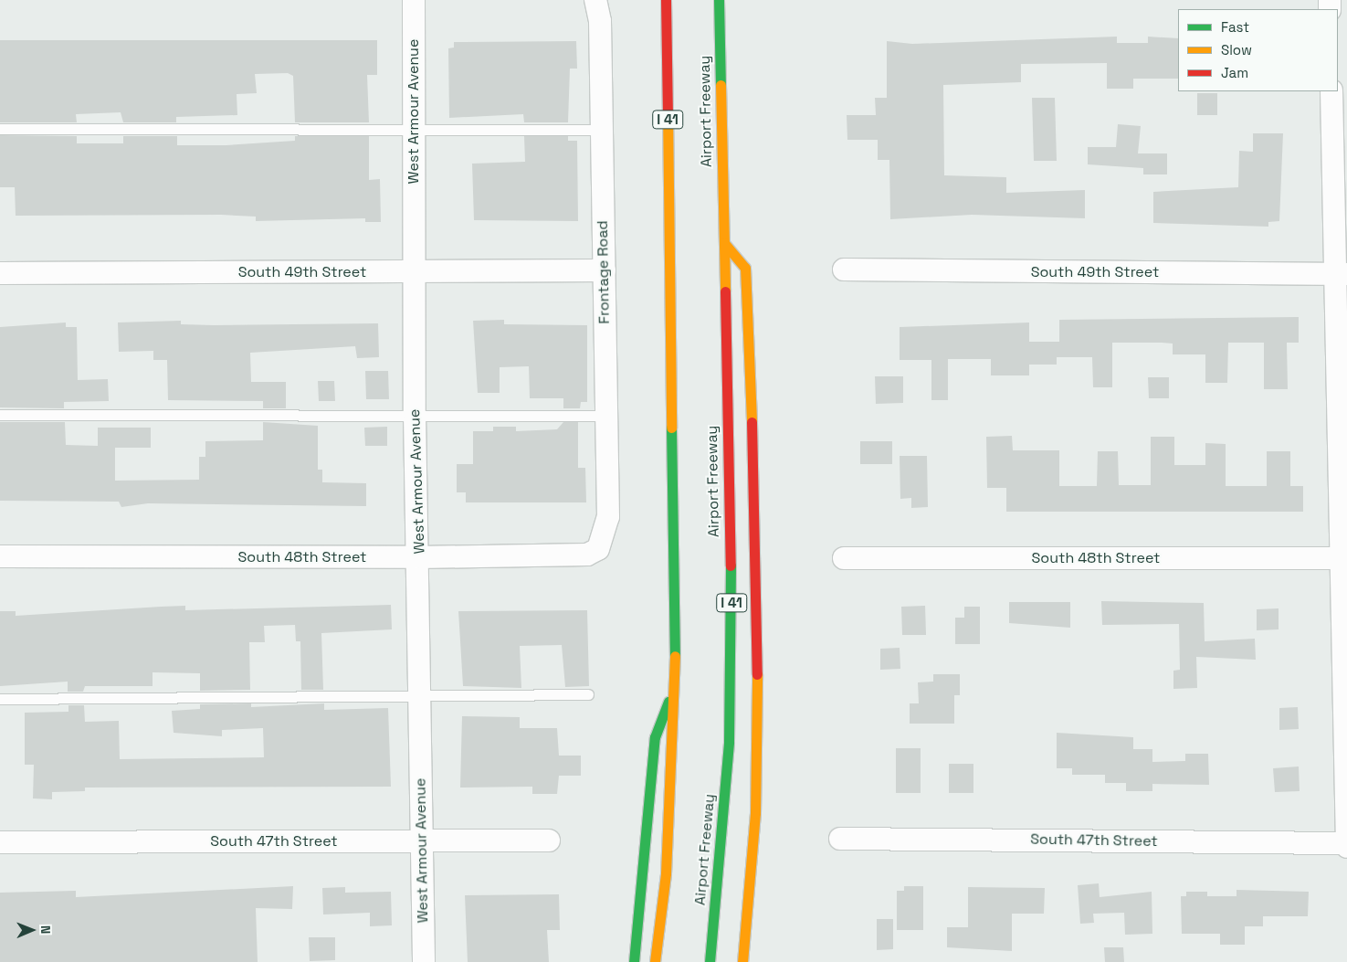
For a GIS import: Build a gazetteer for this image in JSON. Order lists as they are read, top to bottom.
{
  "streets": {
    "highway": ["Airport Freeway", "I 41"],
    "street": [
      "West Armour Avenue",
      "South 49th Street",
      "Frontage Road",
      "South 48th Street",
      "South 47th Street"
    ]
  },
  "crossings": [
    ["West Armour Avenue", "South 49th Street"],
    ["West Armour Avenue", "South 48th Street"],
    ["West Armour Avenue", "South 47th Street"],
    ["South 49th Street", "Frontage Road"],
    ["Frontage Road", "South 48th Street"]
  ],
  "legend": ["Fast", "Slow", "Jam"],
  "north": "right"
}
